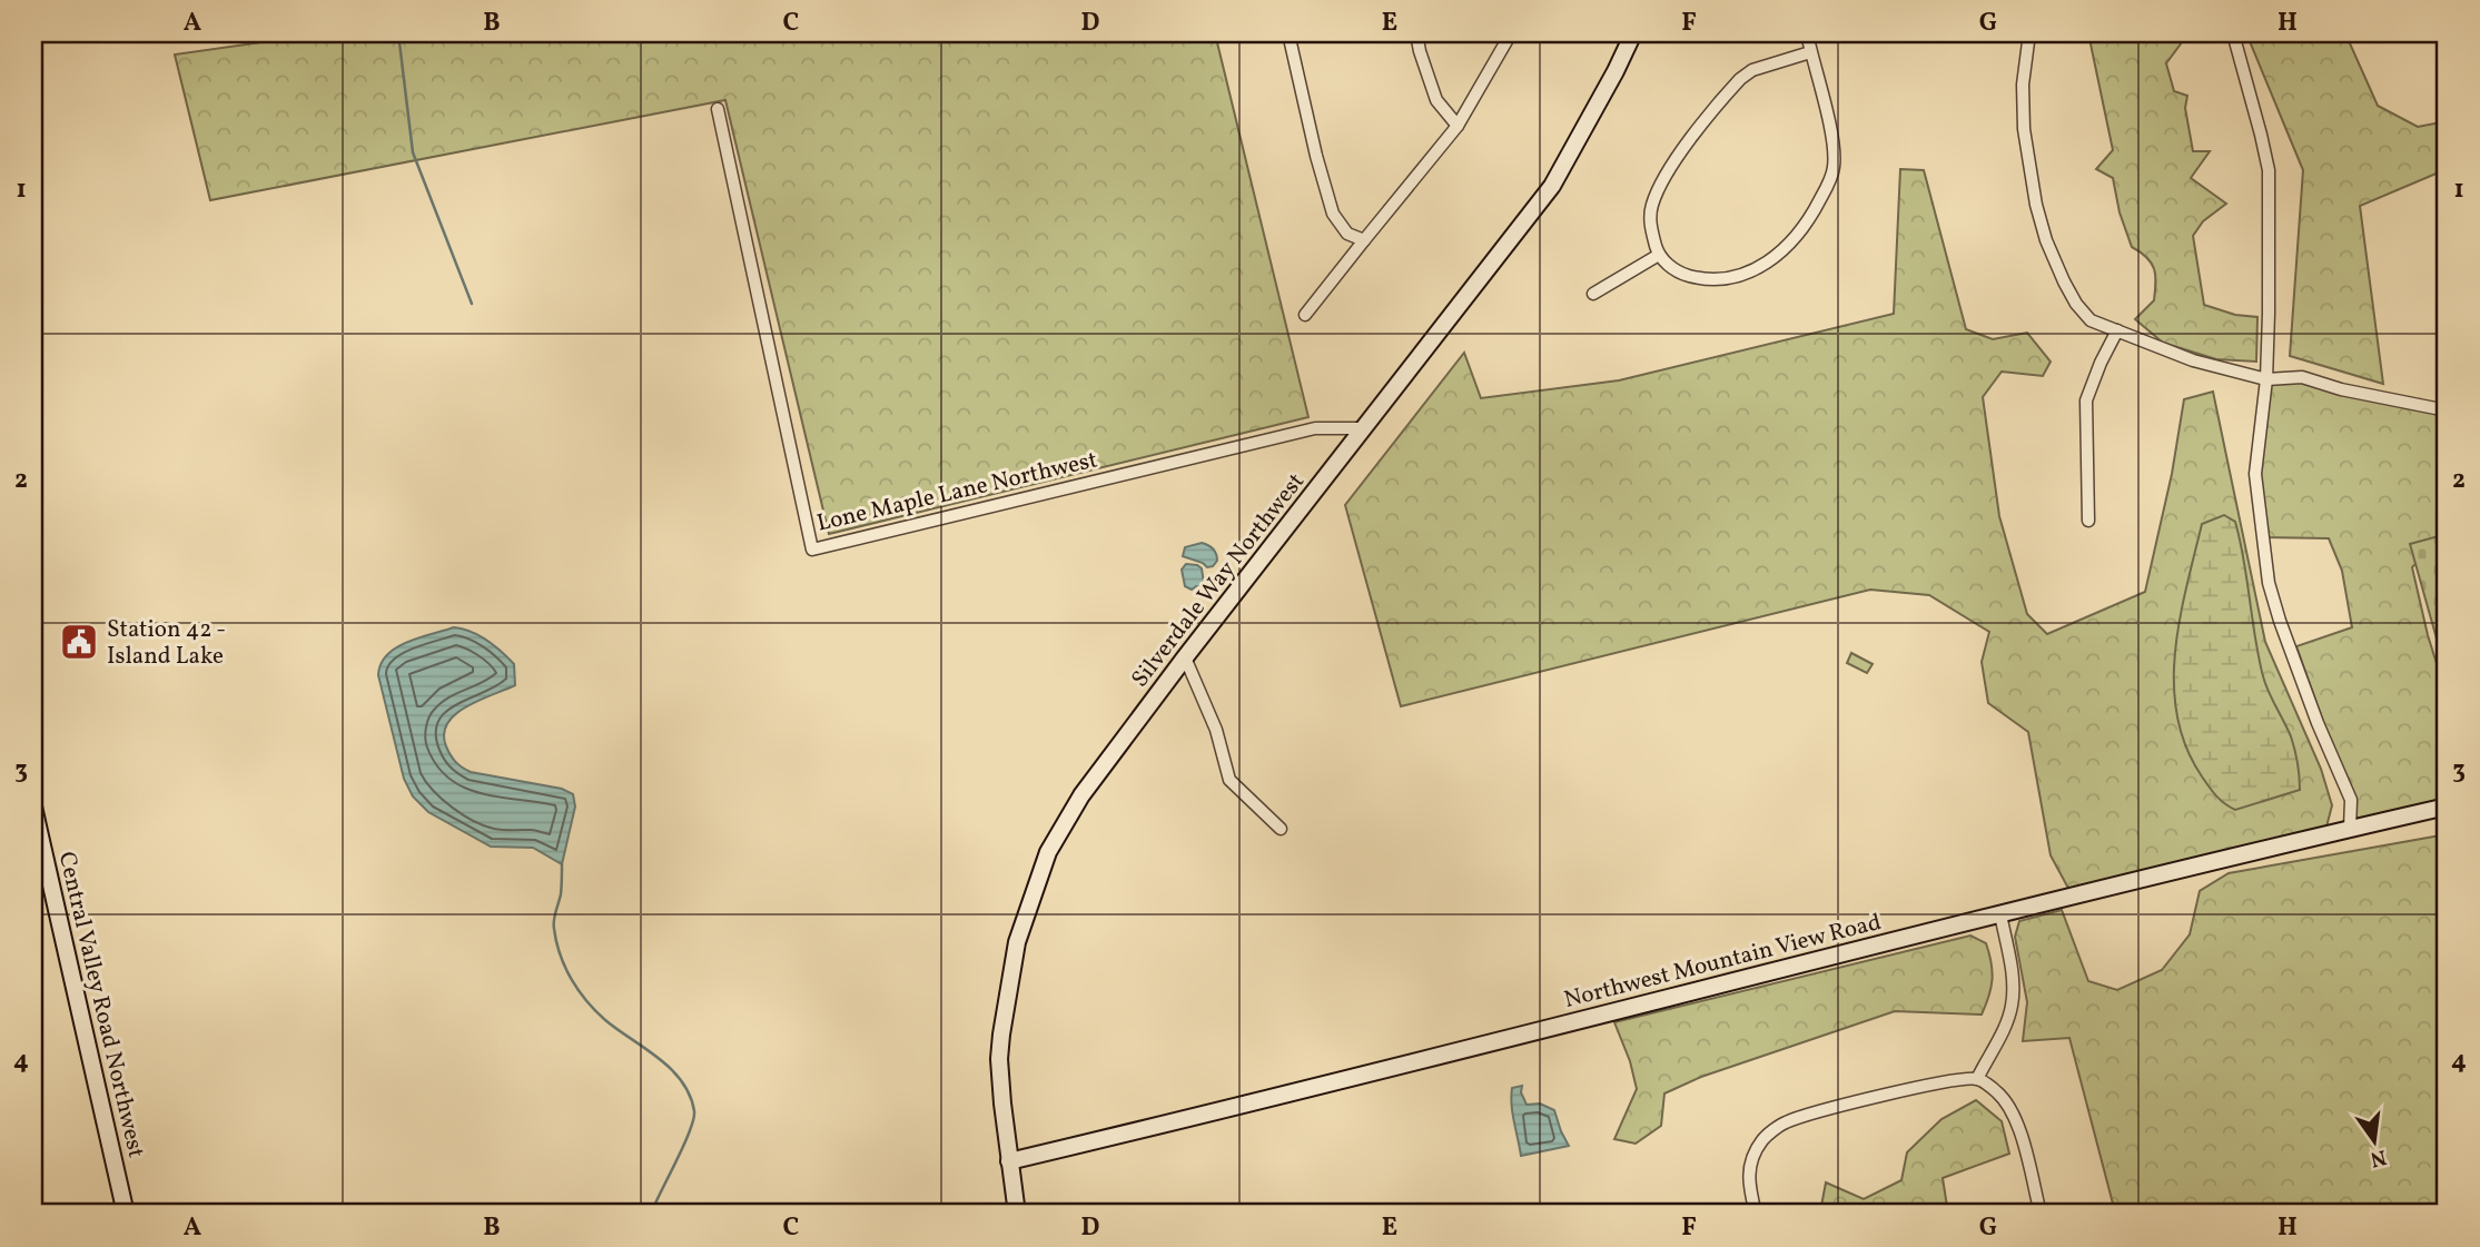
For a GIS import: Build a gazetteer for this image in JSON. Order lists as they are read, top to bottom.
{
  "streets": {
    "main road": ["Silverdale Way Northwest", "Northwest Mountain View Road", "Central Valley Road Northwest"],
    "street": ["Lone Maple Lane Northwest"]
  },
  "crossings": [
    ["Lone Maple Lane Northwest", "Silverdale Way Northwest"],
    ["Silverdale Way Northwest", "Northwest Mountain View Road"]
  ],
  "places": {
    "public building": ["Station 42 - Island Lake"]
  },
  "north": "bottom",
  "grid": {
    "columns": [
      "A",
      "B",
      "C",
      "D",
      "E",
      "F",
      "G",
      "H"
    ],
    "rows": [
      "1",
      "2",
      "3",
      "4"
    ]
  }
}
